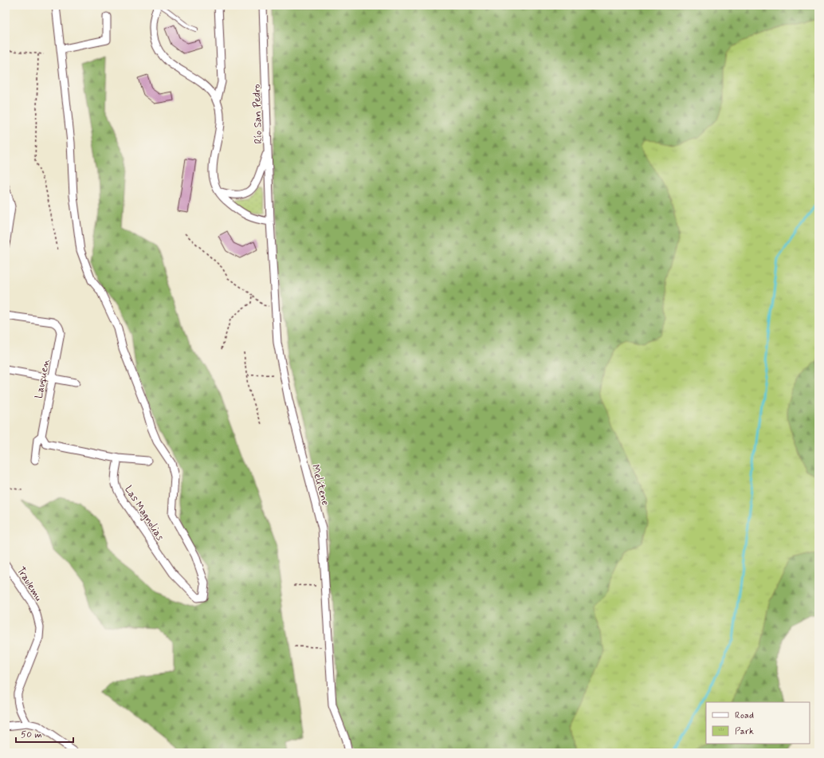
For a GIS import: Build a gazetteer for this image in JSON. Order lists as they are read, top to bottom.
{
  "streets": {
    "street": [
      "Río San Pedro",
      "Lauquen",
      "Melitene",
      "Las Magnolias",
      "Traulemu"
    ]
  },
  "crossings": [
    ["Río San Pedro", "Melitene"]
  ],
  "legend": ["Road", "Park"],
  "scale_bar": "50 m"
}
